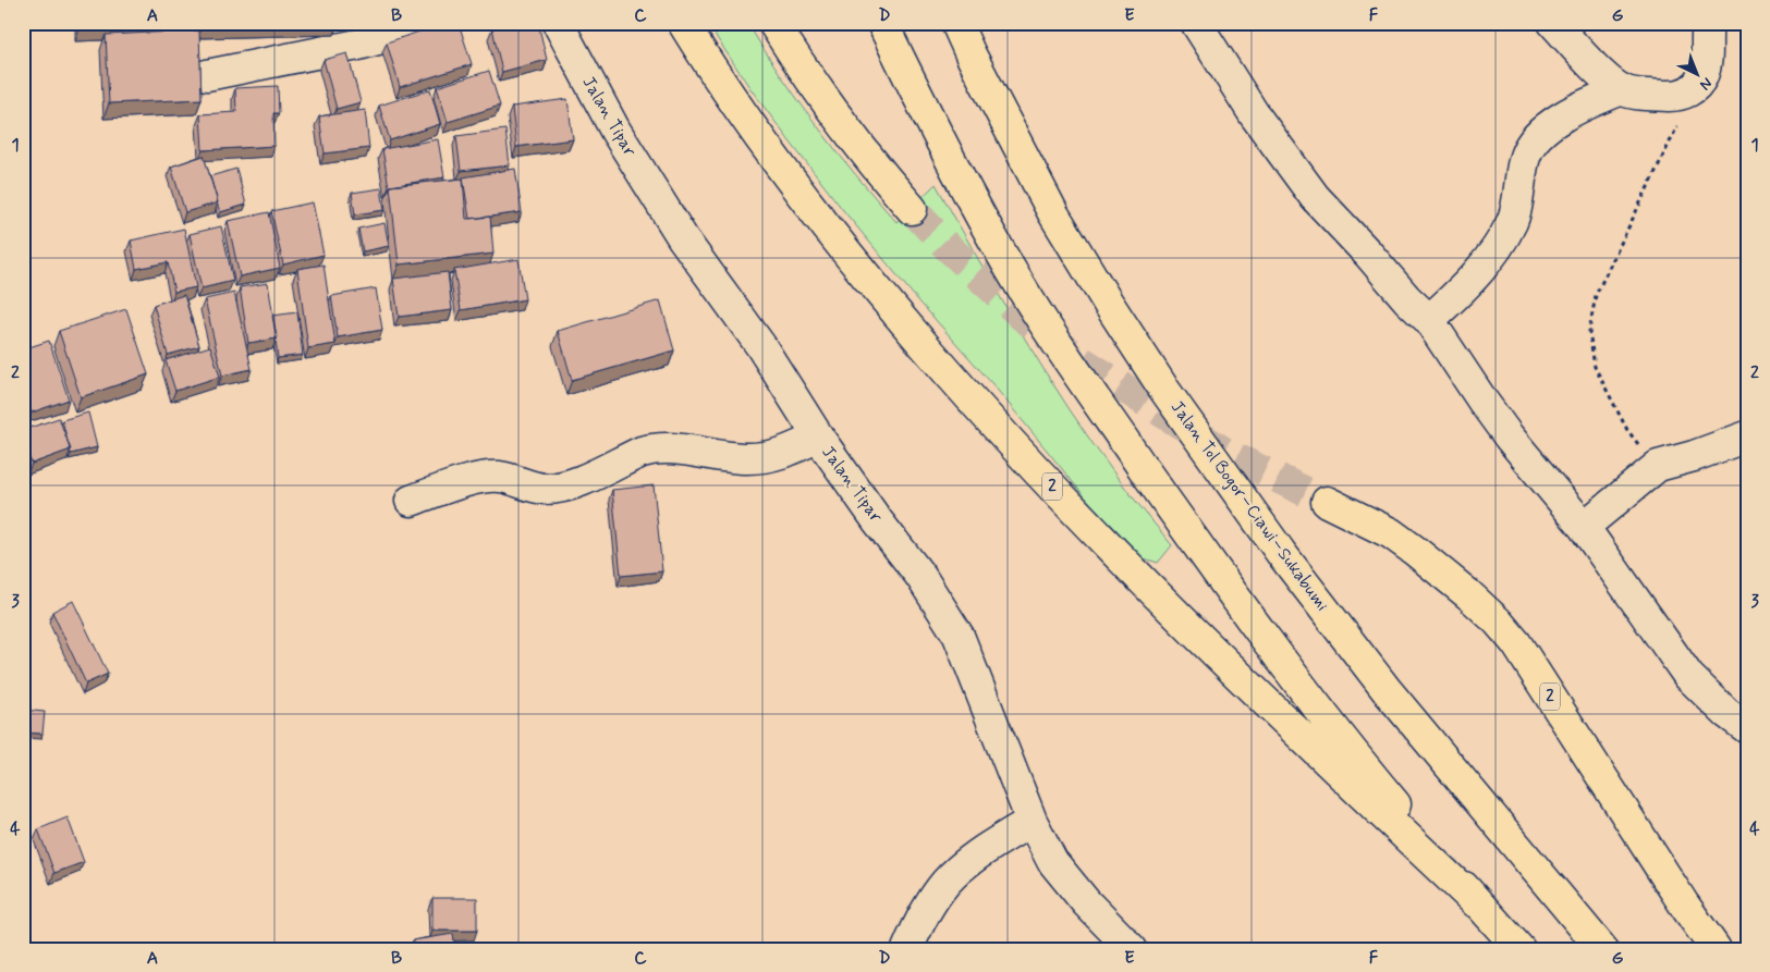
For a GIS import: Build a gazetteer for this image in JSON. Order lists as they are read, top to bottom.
{
  "streets": {
    "highway": ["2", "Jalan Tol Bogor–Ciawi–Sukabumi"],
    "street": ["Jalan Tipar"]
  },
  "north": "bottom right",
  "grid": {
    "columns": [
      "A",
      "B",
      "C",
      "D",
      "E",
      "F",
      "G"
    ],
    "rows": [
      "1",
      "2",
      "3",
      "4"
    ]
  }
}
